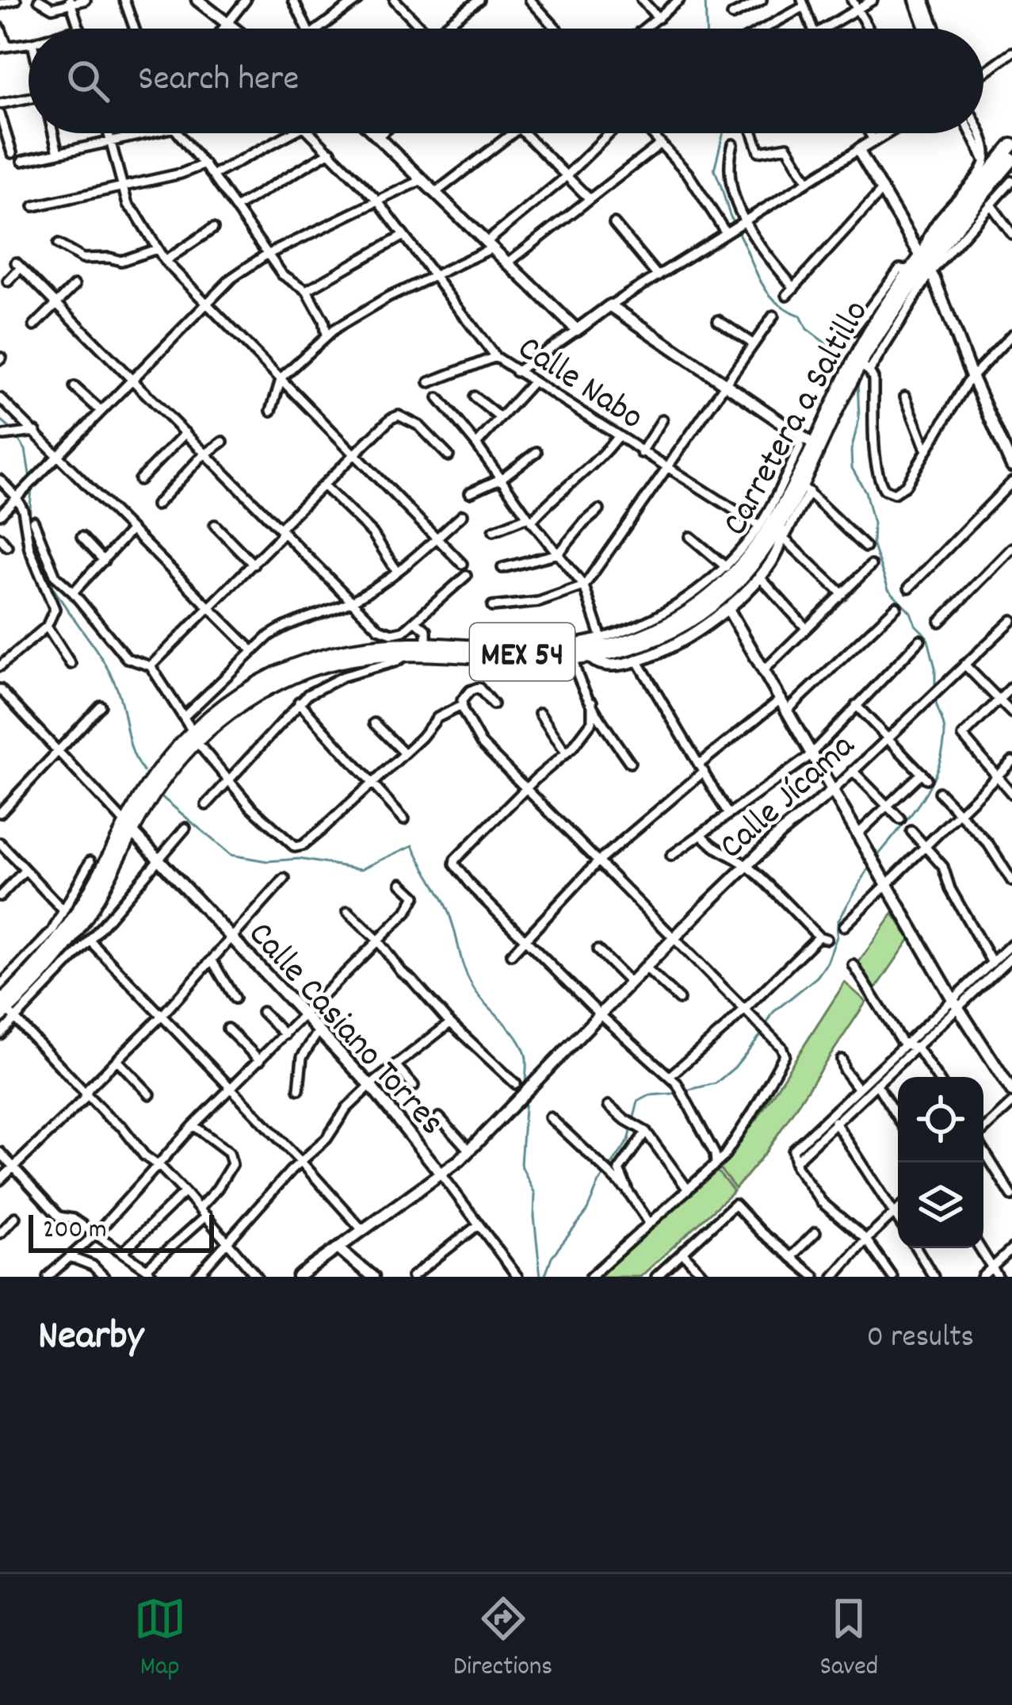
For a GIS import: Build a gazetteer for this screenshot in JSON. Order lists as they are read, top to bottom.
{
  "streets": {
    "main road": ["Carretera a Saltillo", "MEX 54"],
    "street": ["Calle Nabo", "Calle Jícama", "Calle Casiano Torres"]
  },
  "crossings": [
    ["Carretera a Saltillo", "Calle Casiano Torres"],
    ["Calle Jícama", "Calle Casiano Torres"]
  ],
  "scale_bar": "200 m",
  "page": {
    "search": "Search here",
    "scale": "200 m",
    "heading": ["Nearby", "0 results"],
    "nav": ["Map", "Directions", "Saved"]
  }
}
